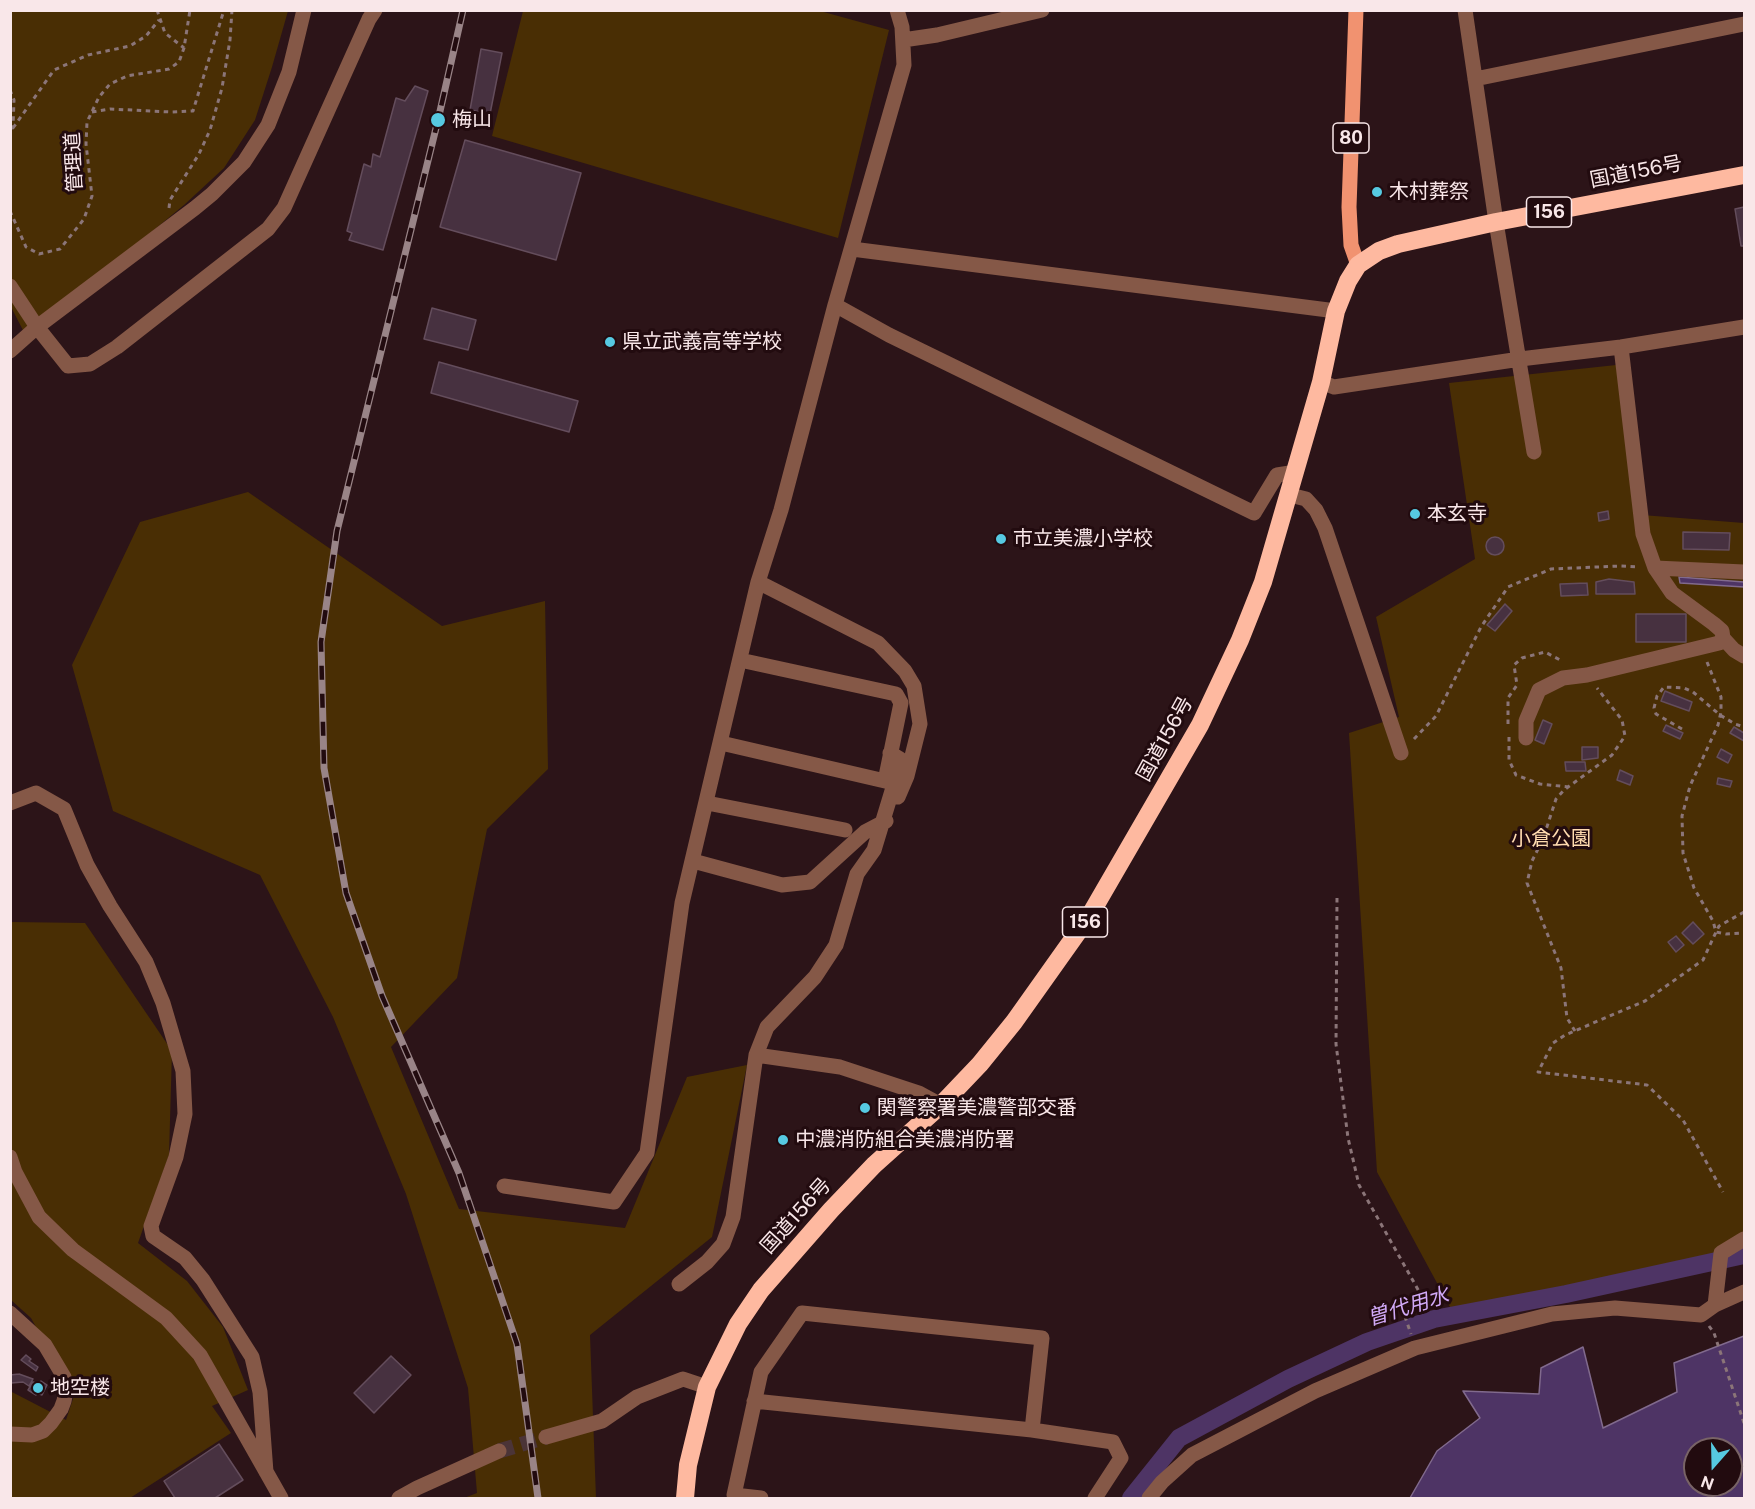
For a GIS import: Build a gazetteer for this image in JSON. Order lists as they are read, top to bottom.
{
  "streets": {
    "highway": ["国道156号", "156"],
    "main road": ["80"],
    "path": ["管理道"]
  },
  "crossings": [
    ["80", "国道156号"]
  ],
  "water": ["曽代用水"],
  "parks": ["小倉公園"],
  "places": [
    "梅山",
    "木村葬祭",
    "県立武義高等学校",
    "本玄寺",
    "市立美濃小学校",
    "関警察署美濃警部交番",
    "中濃消防組合美濃消防署",
    "地空楼"
  ],
  "north": "bottom"
}
